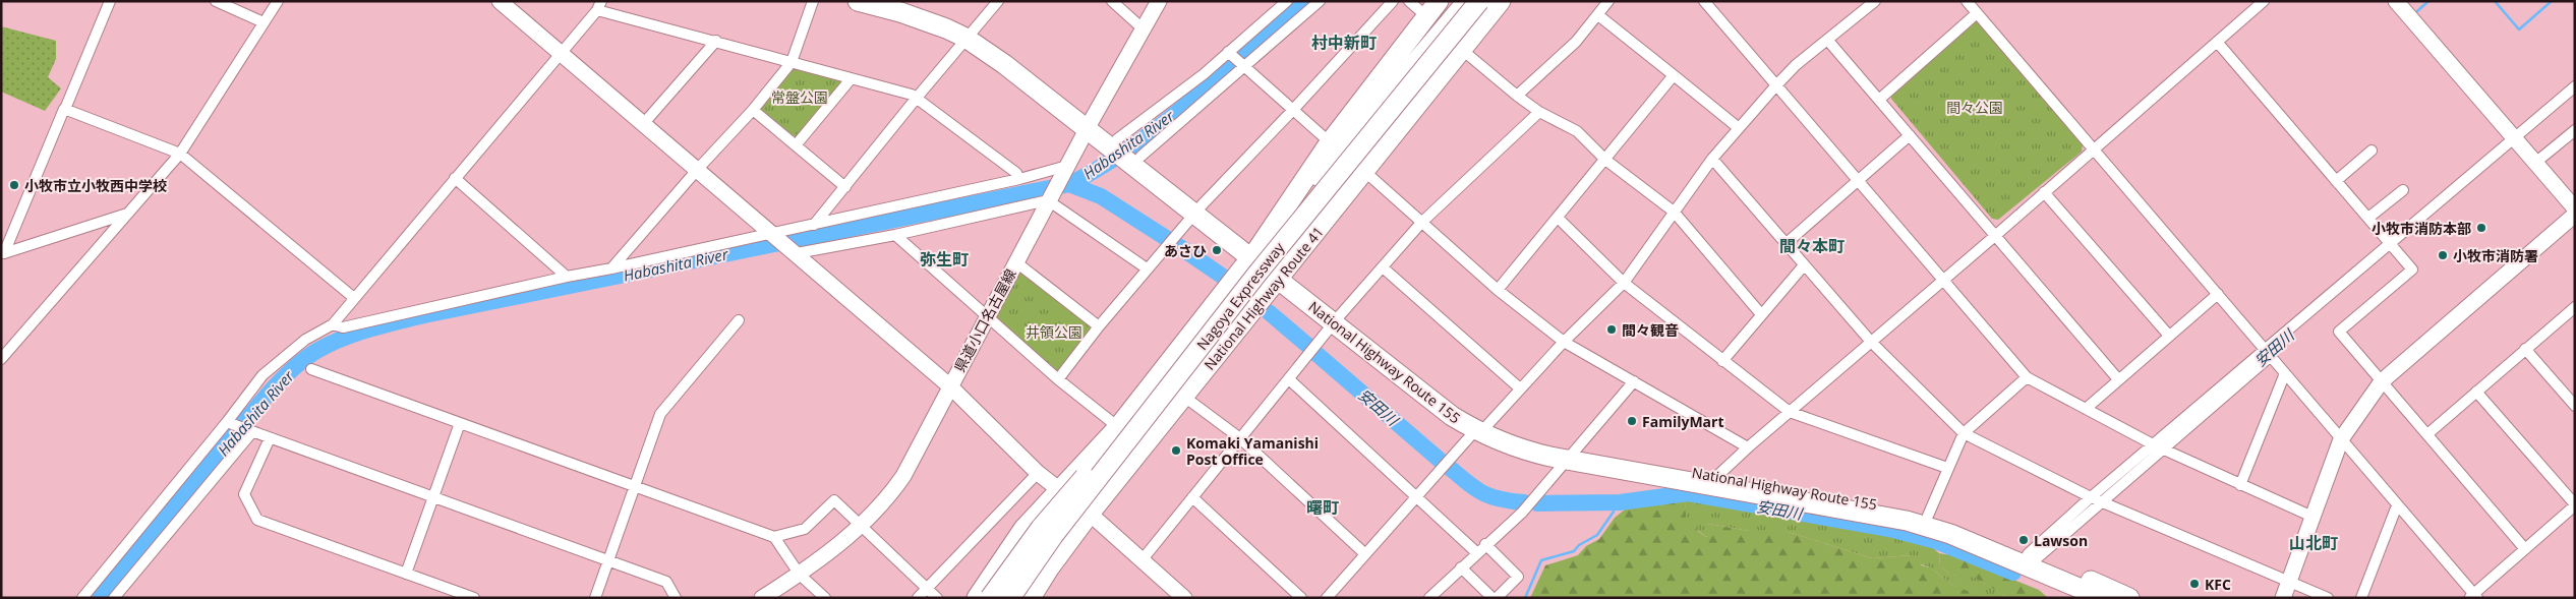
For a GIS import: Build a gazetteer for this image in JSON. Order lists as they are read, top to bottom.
{
  "streets": {
    "highway": ["Nagoya Expressway", "National Highway Route 41", "National Highway Route 155"],
    "street": ["県道小口名古屋線"]
  },
  "crossings": [
    ["Nagoya Expressway", "National Highway Route 41"],
    ["National Highway Route 41", "National Highway Route 155"],
    ["県道小口名古屋線", "National Highway Route 155"]
  ],
  "districts": [
    "村中新町",
    "間々本町",
    "弥生町",
    "曙町",
    "山北町"
  ],
  "water": ["Habashita River", "安田川"],
  "parks": ["常盤公園", "間々公園", "井領公園"],
  "places": [
    "小牧市立小牧西中学校",
    "小牧市消防本部",
    "あさひ",
    "小牧市消防署",
    "間々観音",
    "FamilyMart",
    "Komaki Yamanishi Post Office",
    "Lawson",
    "KFC"
  ]
}
